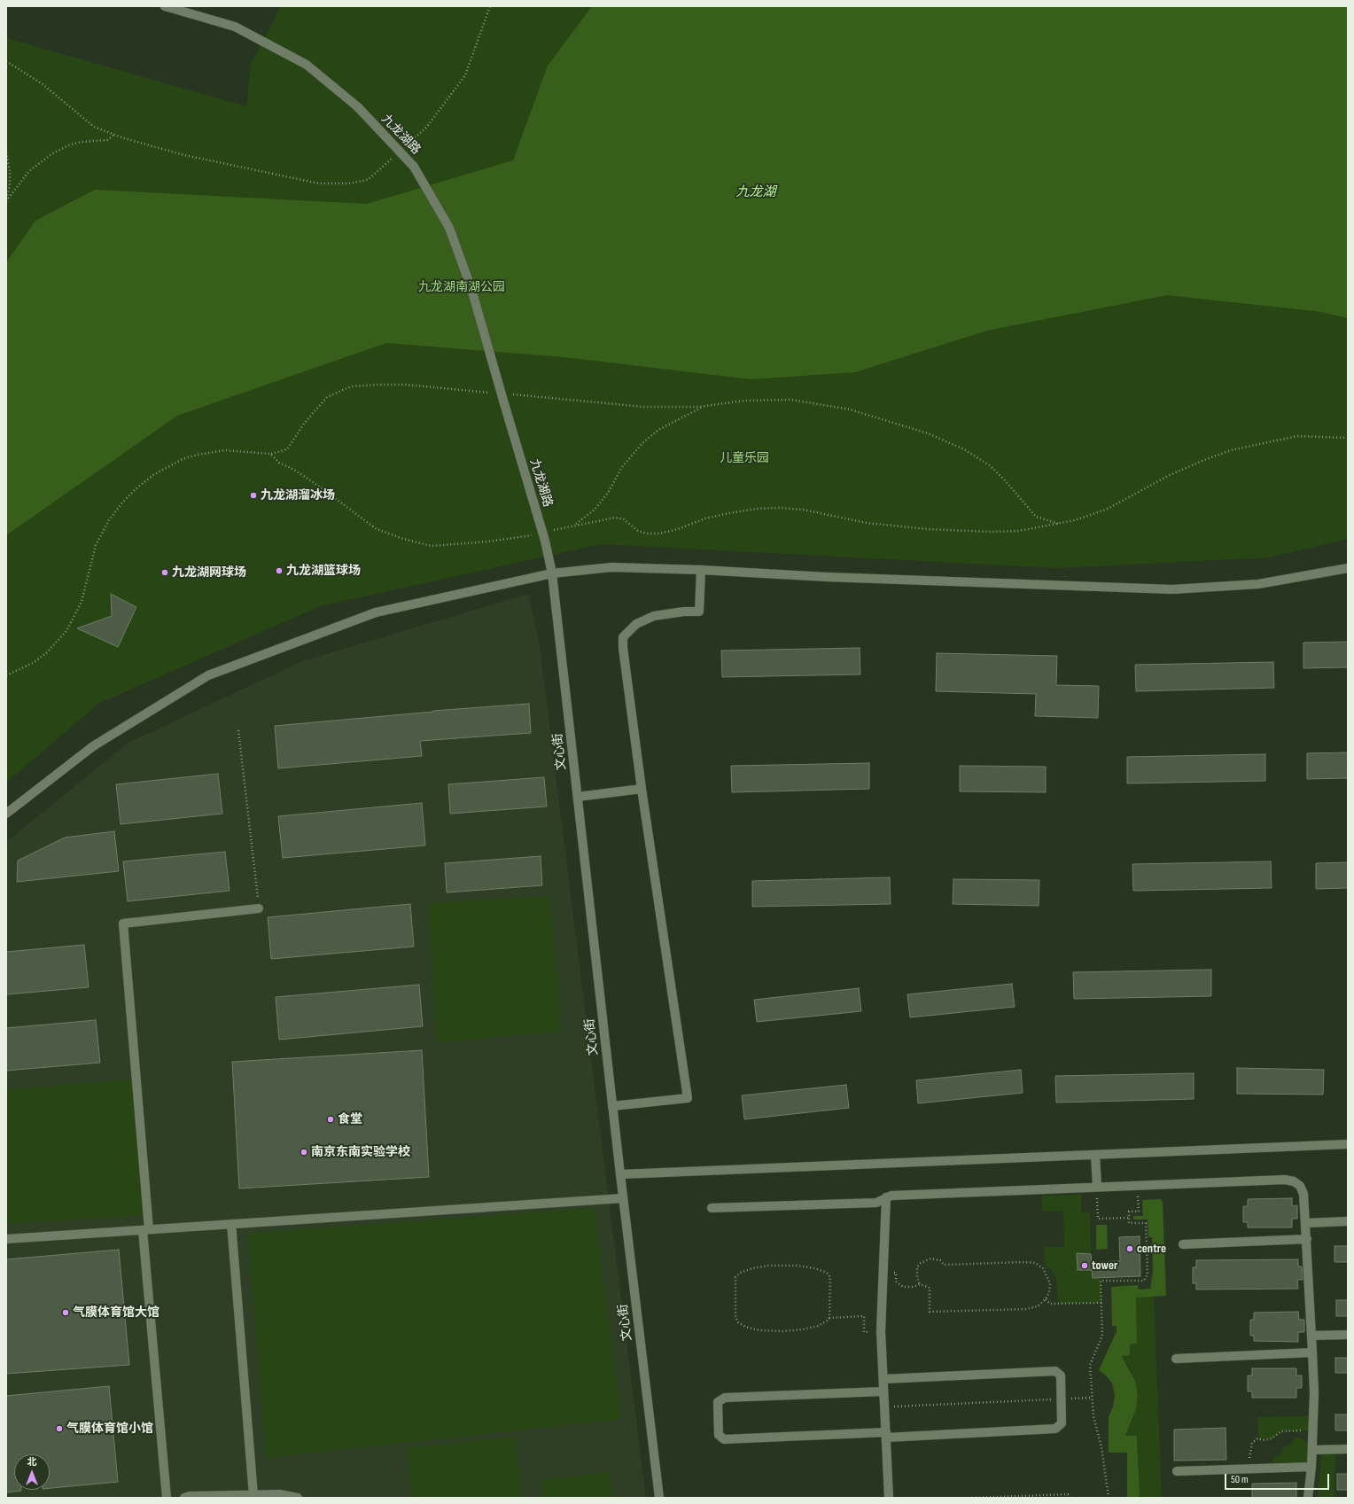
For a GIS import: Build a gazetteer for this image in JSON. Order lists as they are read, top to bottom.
{
  "streets": {
    "street": ["九龙湖路", "文心街"]
  },
  "crossings": [
    ["九龙湖路", "文心街"]
  ],
  "water": ["九龙湖"],
  "parks": ["九龙湖南湖公园", "儿童乐园"],
  "places": [
    "九龙湖溜冰场",
    "九龙湖篮球场",
    "九龙湖网球场",
    "食堂",
    "南京东南实验学校",
    "centre",
    "tower",
    "气膜体育馆大馆",
    "气膜体育馆小馆"
  ],
  "scale_bar": "50 m",
  "north": "top"
}
